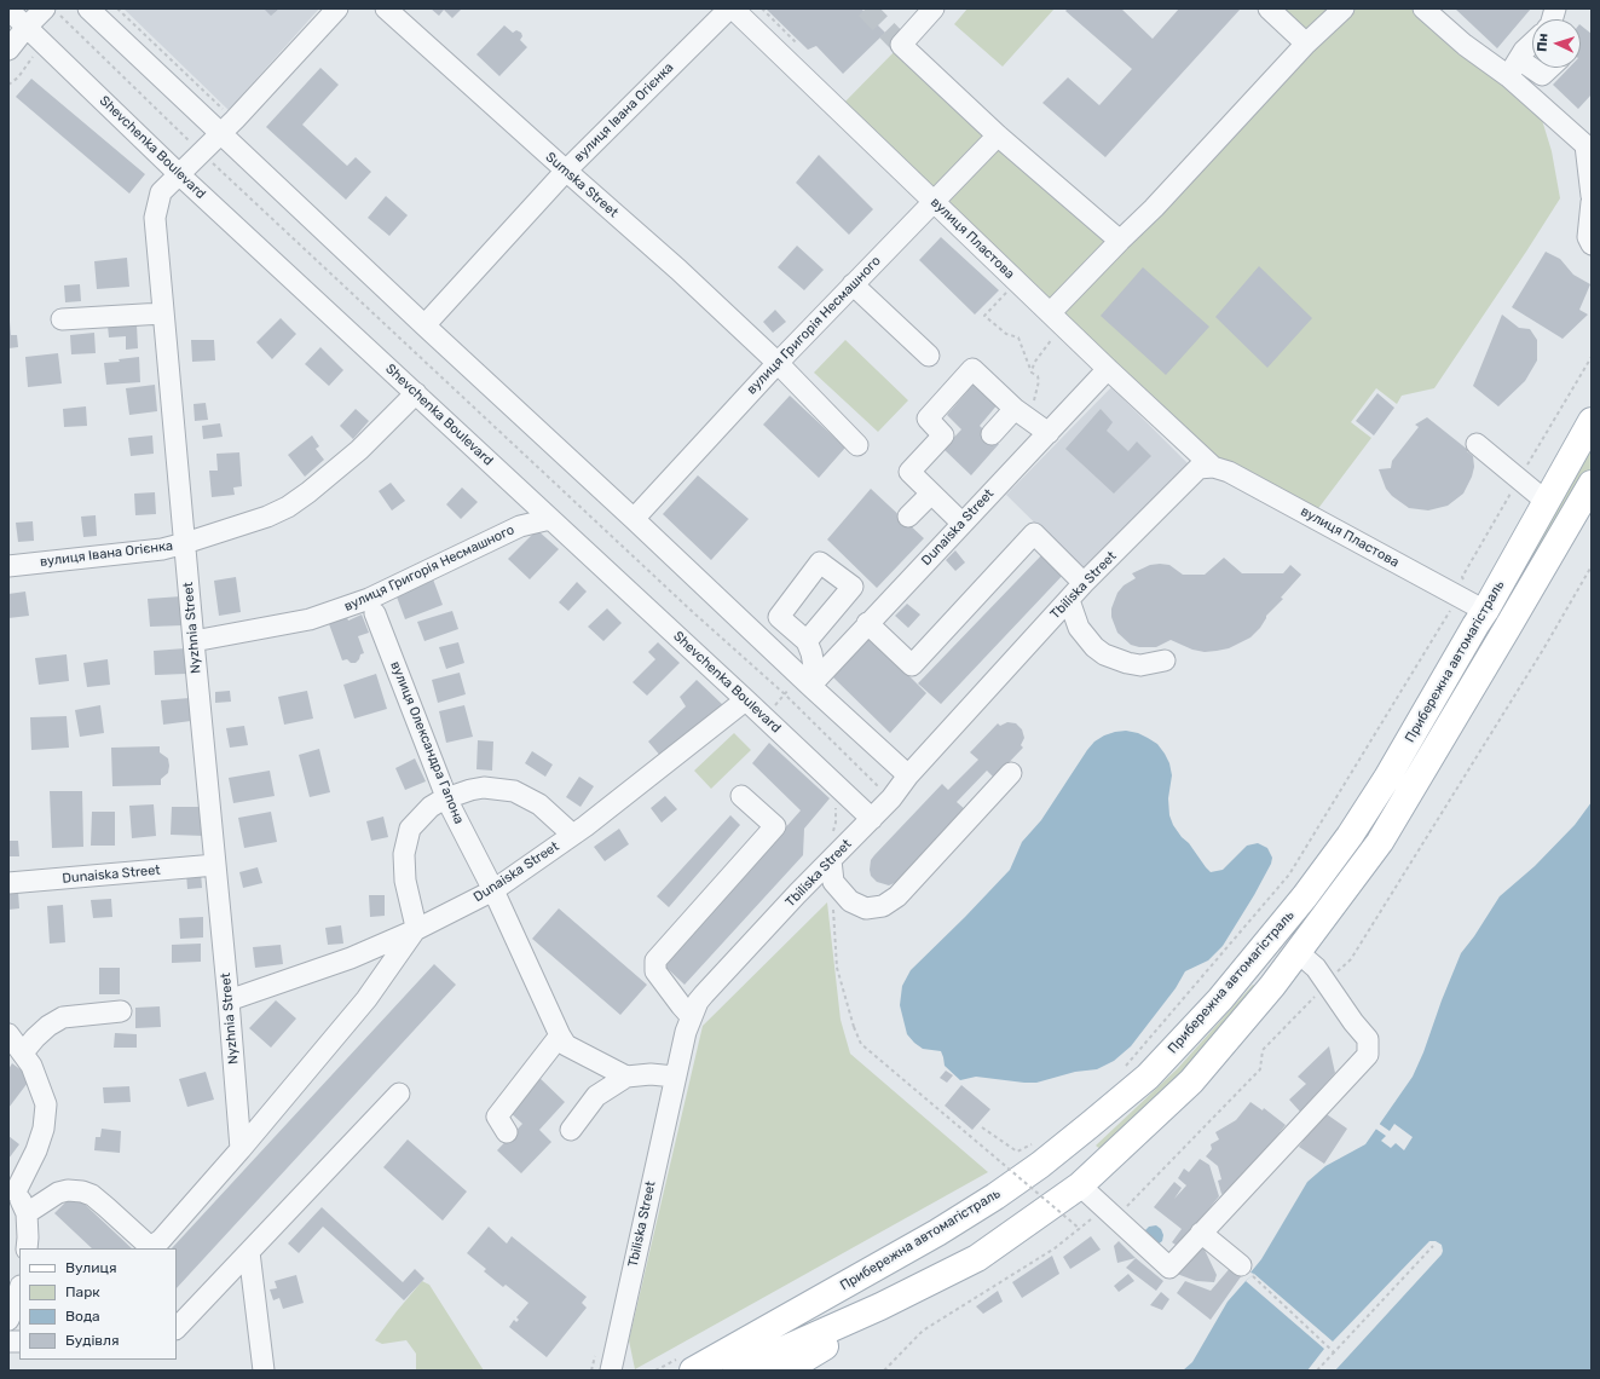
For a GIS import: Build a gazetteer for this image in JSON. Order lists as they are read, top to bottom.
{
  "streets": {
    "main road": ["Прибережна автомагістраль"],
    "street": [
      "вулиця Івана Огієнка",
      "Shevchenka Boulevard",
      "Sumska Street",
      "вулиця Пластова",
      "вулиця Григорія Несмашного",
      "Dunaiska Street",
      "Tbiliska Street",
      "Nyzhnia Street",
      "вулиця Олександра Гапона"
    ]
  },
  "crossings": [
    ["вулиця Івана Огієнка", "Shevchenka Boulevard"],
    ["вулиця Івана Огієнка", "Sumska Street"],
    ["вулиця Івана Огієнка", "вулиця Пластова"],
    ["вулиця Івана Огієнка", "Nyzhnia Street"],
    ["Shevchenka Boulevard", "вулиця Григорія Несмашного"],
    ["Shevchenka Boulevard", "Dunaiska Street"],
    ["Shevchenka Boulevard", "Tbiliska Street"],
    ["Shevchenka Boulevard", "Nyzhnia Street"],
    ["Sumska Street", "вулиця Григорія Несмашного"],
    ["вулиця Пластова", "вулиця Григорія Несмашного"],
    ["вулиця Пластова", "Dunaiska Street"],
    ["вулиця Пластова", "Tbiliska Street"],
    ["вулиця Пластова", "Прибережна автомагістраль"],
    ["вулиця Григорія Несмашного", "Nyzhnia Street"],
    ["Dunaiska Street", "Nyzhnia Street"],
    ["Dunaiska Street", "вулиця Олександра Гапона"]
  ],
  "legend": [
    "Вулиця",
    "Парк",
    "Вода",
    "Будівля"
  ],
  "north": "left"
}
